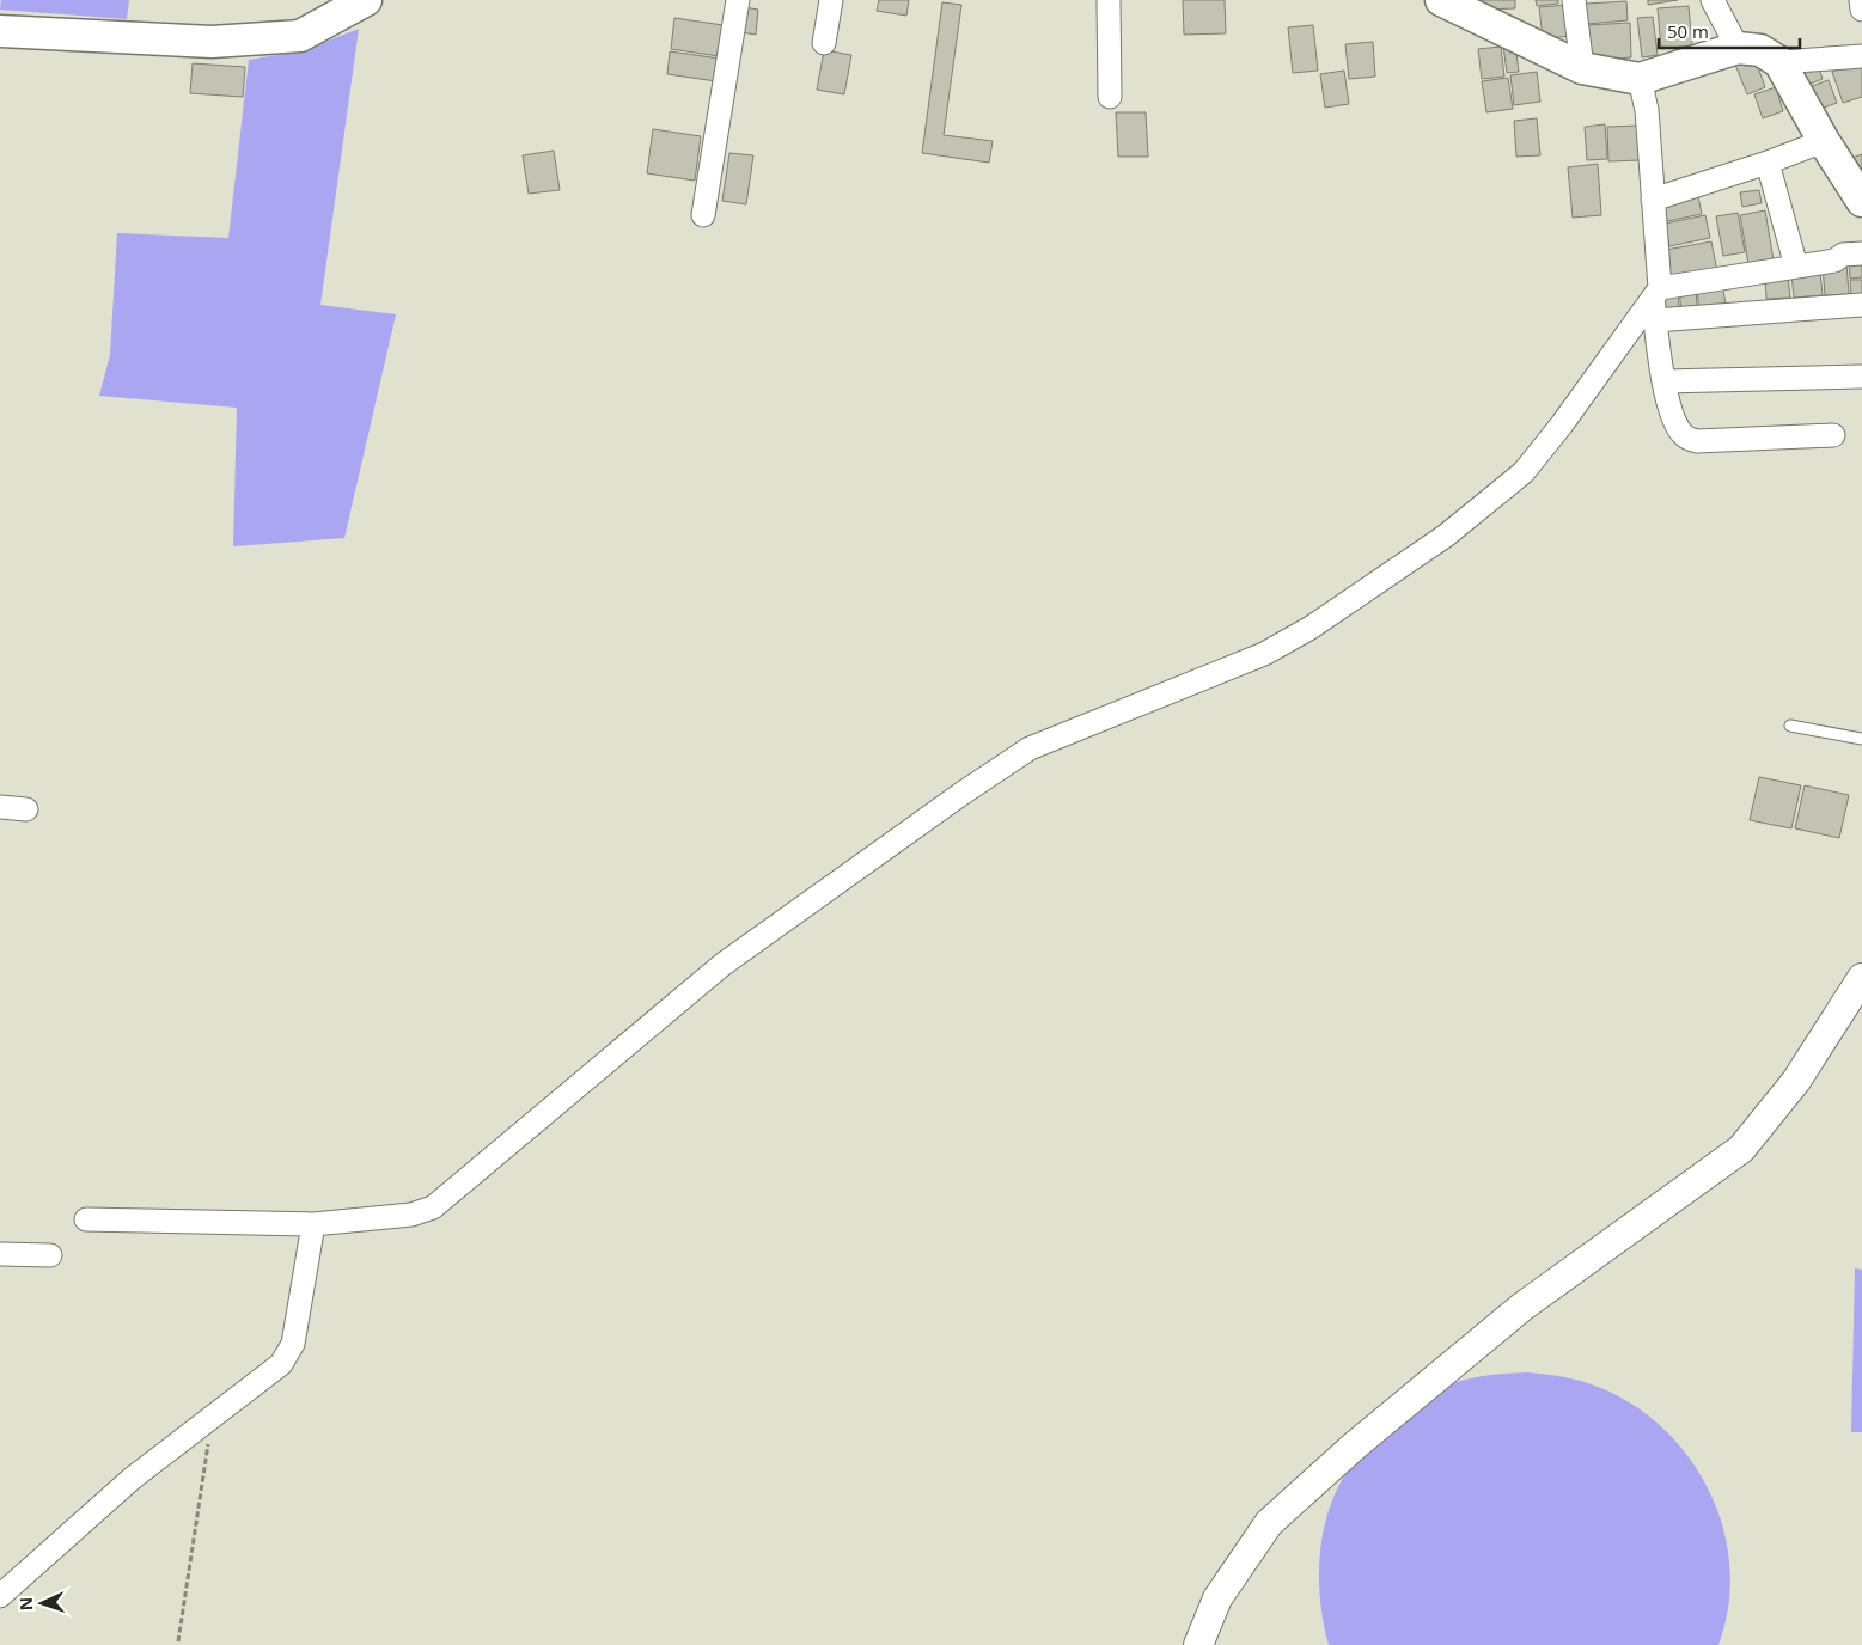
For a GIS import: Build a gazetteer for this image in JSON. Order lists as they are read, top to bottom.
{
  "scale_bar": "50 m",
  "north": "left"
}
